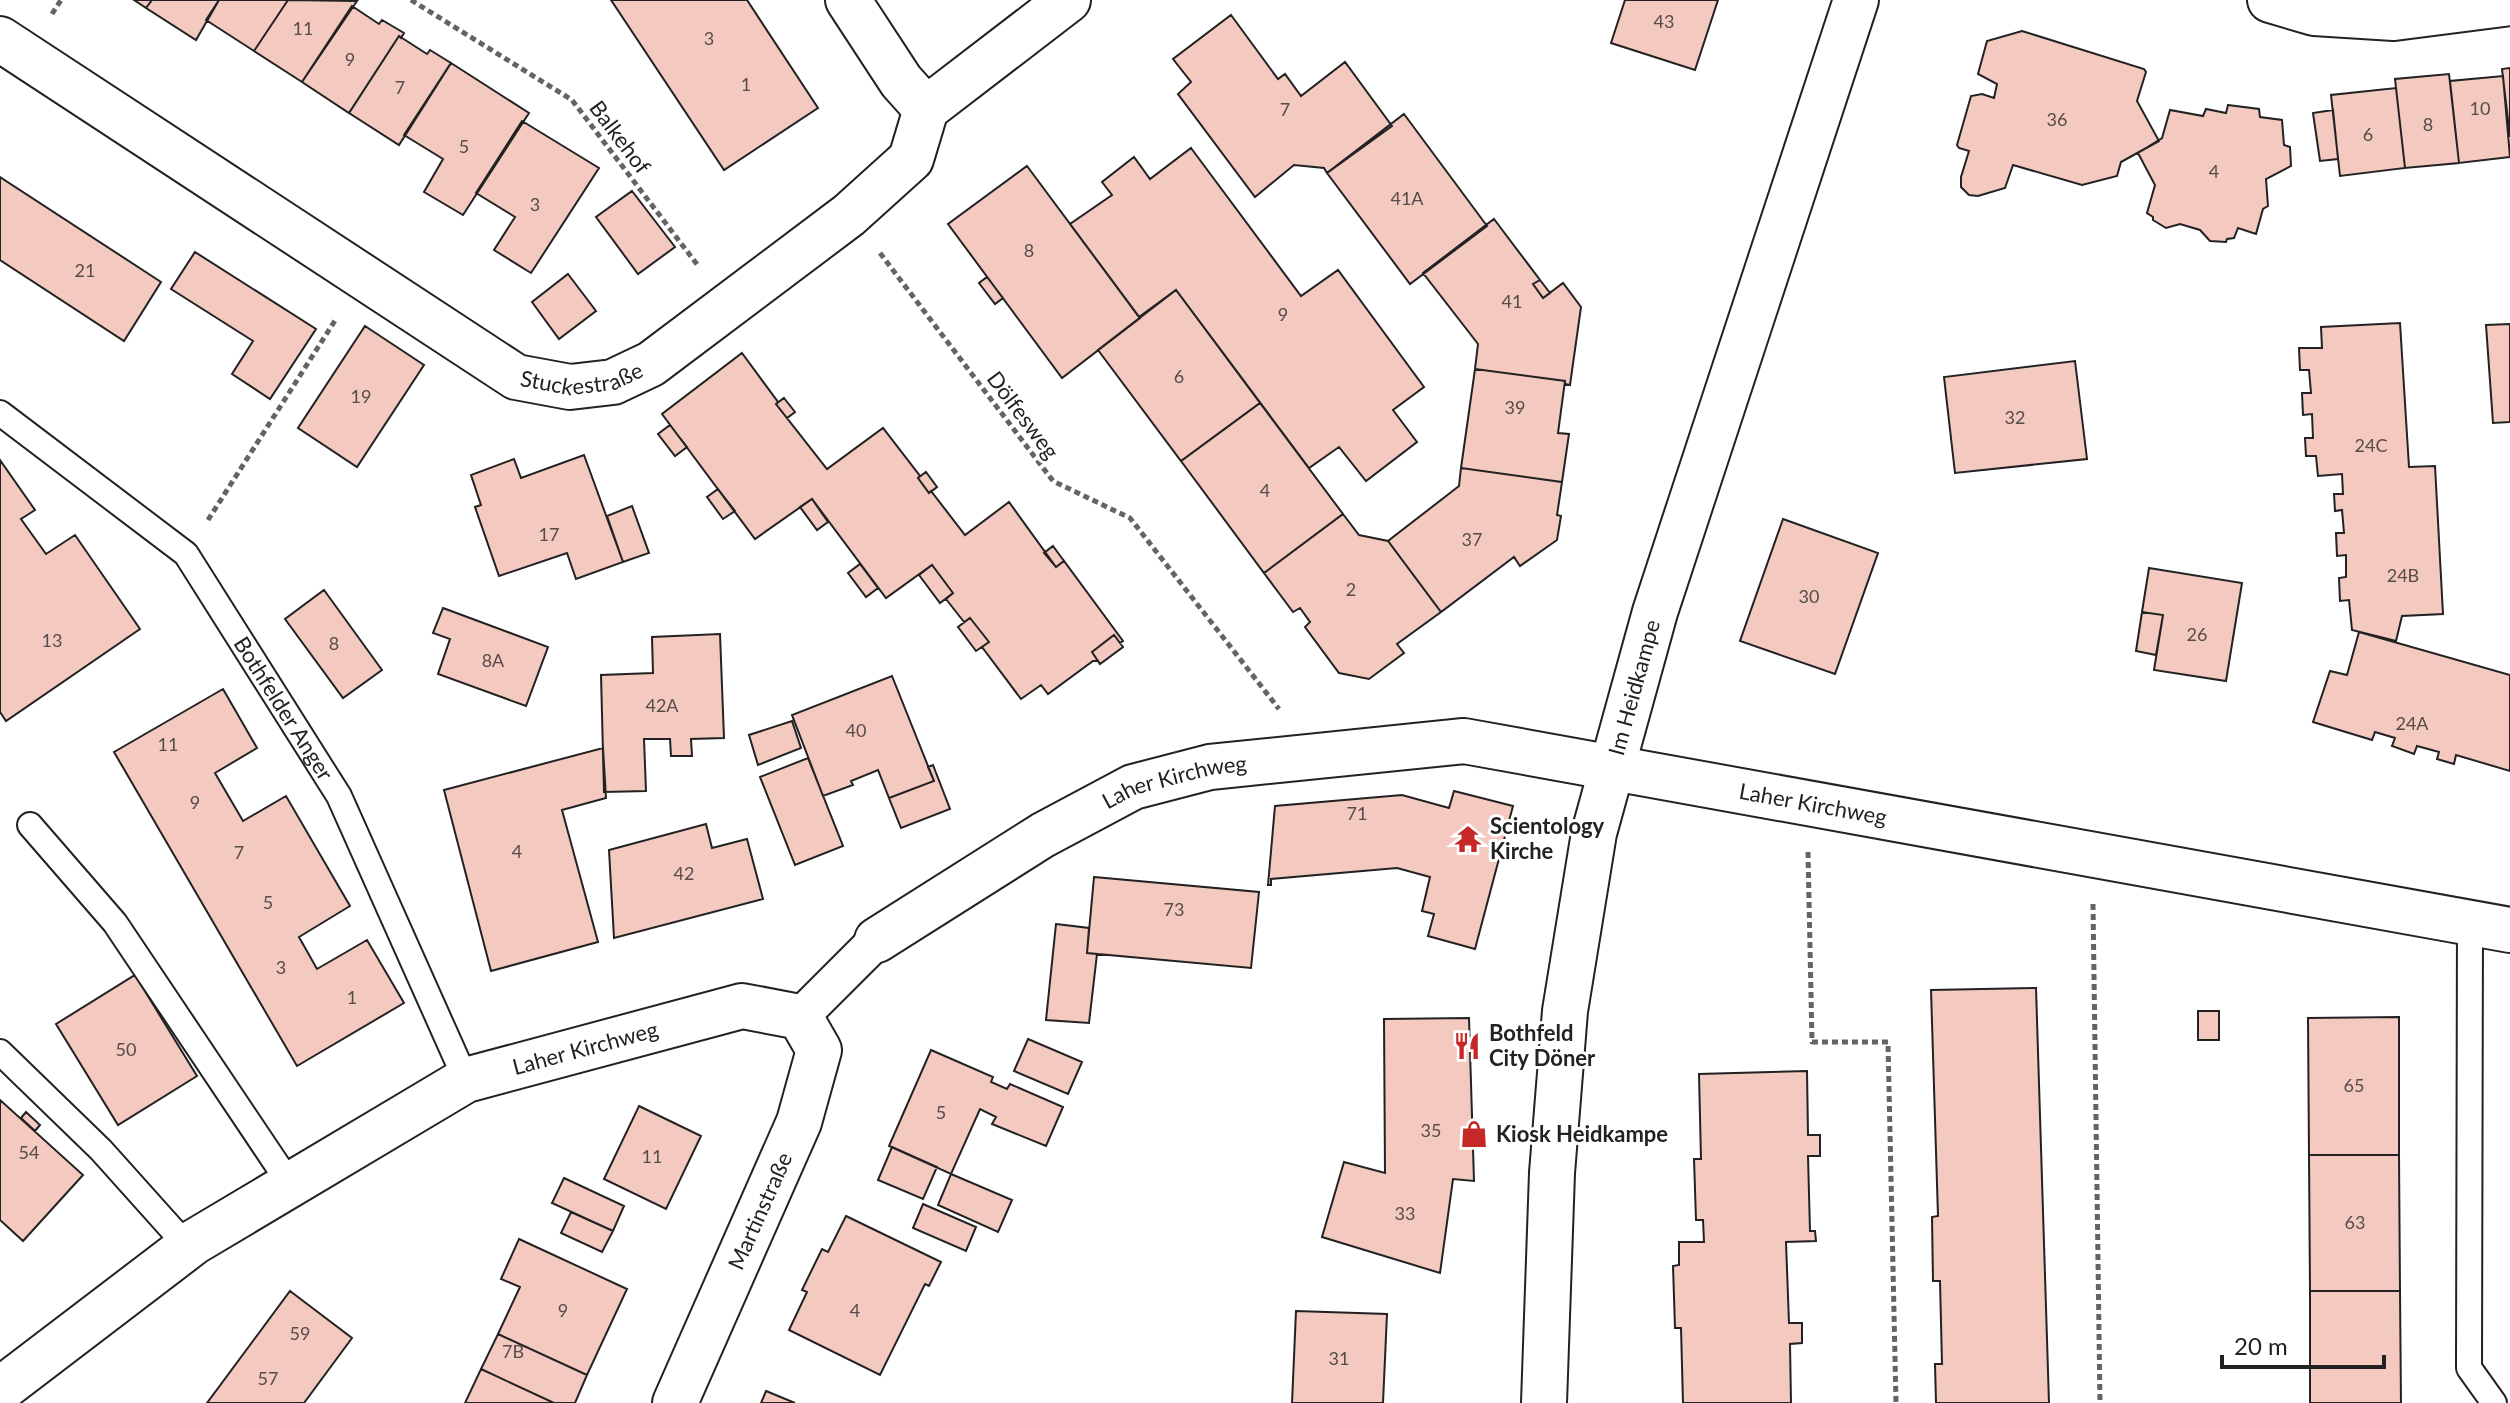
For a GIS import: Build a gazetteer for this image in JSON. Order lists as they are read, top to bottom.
{
  "streets": {
    "street": [
      "Stuckestraße",
      "Im Heidkampe",
      "Laher Kirchweg",
      "Martinstraße"
    ],
    "lane": ["Bothfelder Anger"],
    "path": ["Balkehof", "Dölfesweg"]
  },
  "crossings": [
    ["Balkehof", "Stuckestraße"],
    ["Stuckestraße", "Dölfesweg"],
    ["Dölfesweg", "Laher Kirchweg"],
    ["Im Heidkampe", "Laher Kirchweg"],
    ["Bothfelder Anger", "Laher Kirchweg"],
    ["Laher Kirchweg", "Martinstraße"]
  ],
  "places": {
    "temple": ["Scientology Kirche"],
    "restaurant": ["Bothfeld City Döner"],
    "shop": ["Kiosk Heidkampe"]
  },
  "house_numbers": [
    "43",
    "11",
    "3",
    "9",
    "1",
    "7",
    "10",
    "7",
    "36",
    "8",
    "6",
    "5",
    "4",
    "41A",
    "3",
    "8",
    "21",
    "41",
    "9",
    "6",
    "19",
    "39",
    "32",
    "24C",
    "4",
    "17",
    "37",
    "24B",
    "2",
    "30",
    "26",
    "13",
    "8",
    "8A",
    "42A",
    "24A",
    "40",
    "11",
    "9",
    "71",
    "4",
    "7",
    "42",
    "5",
    "73",
    "3",
    "1",
    "50",
    "65",
    "5",
    "35",
    "54",
    "11",
    "33",
    "63",
    "9",
    "4",
    "59",
    "7B",
    "31",
    "57"
  ],
  "scale_bar": "20 m"
}
